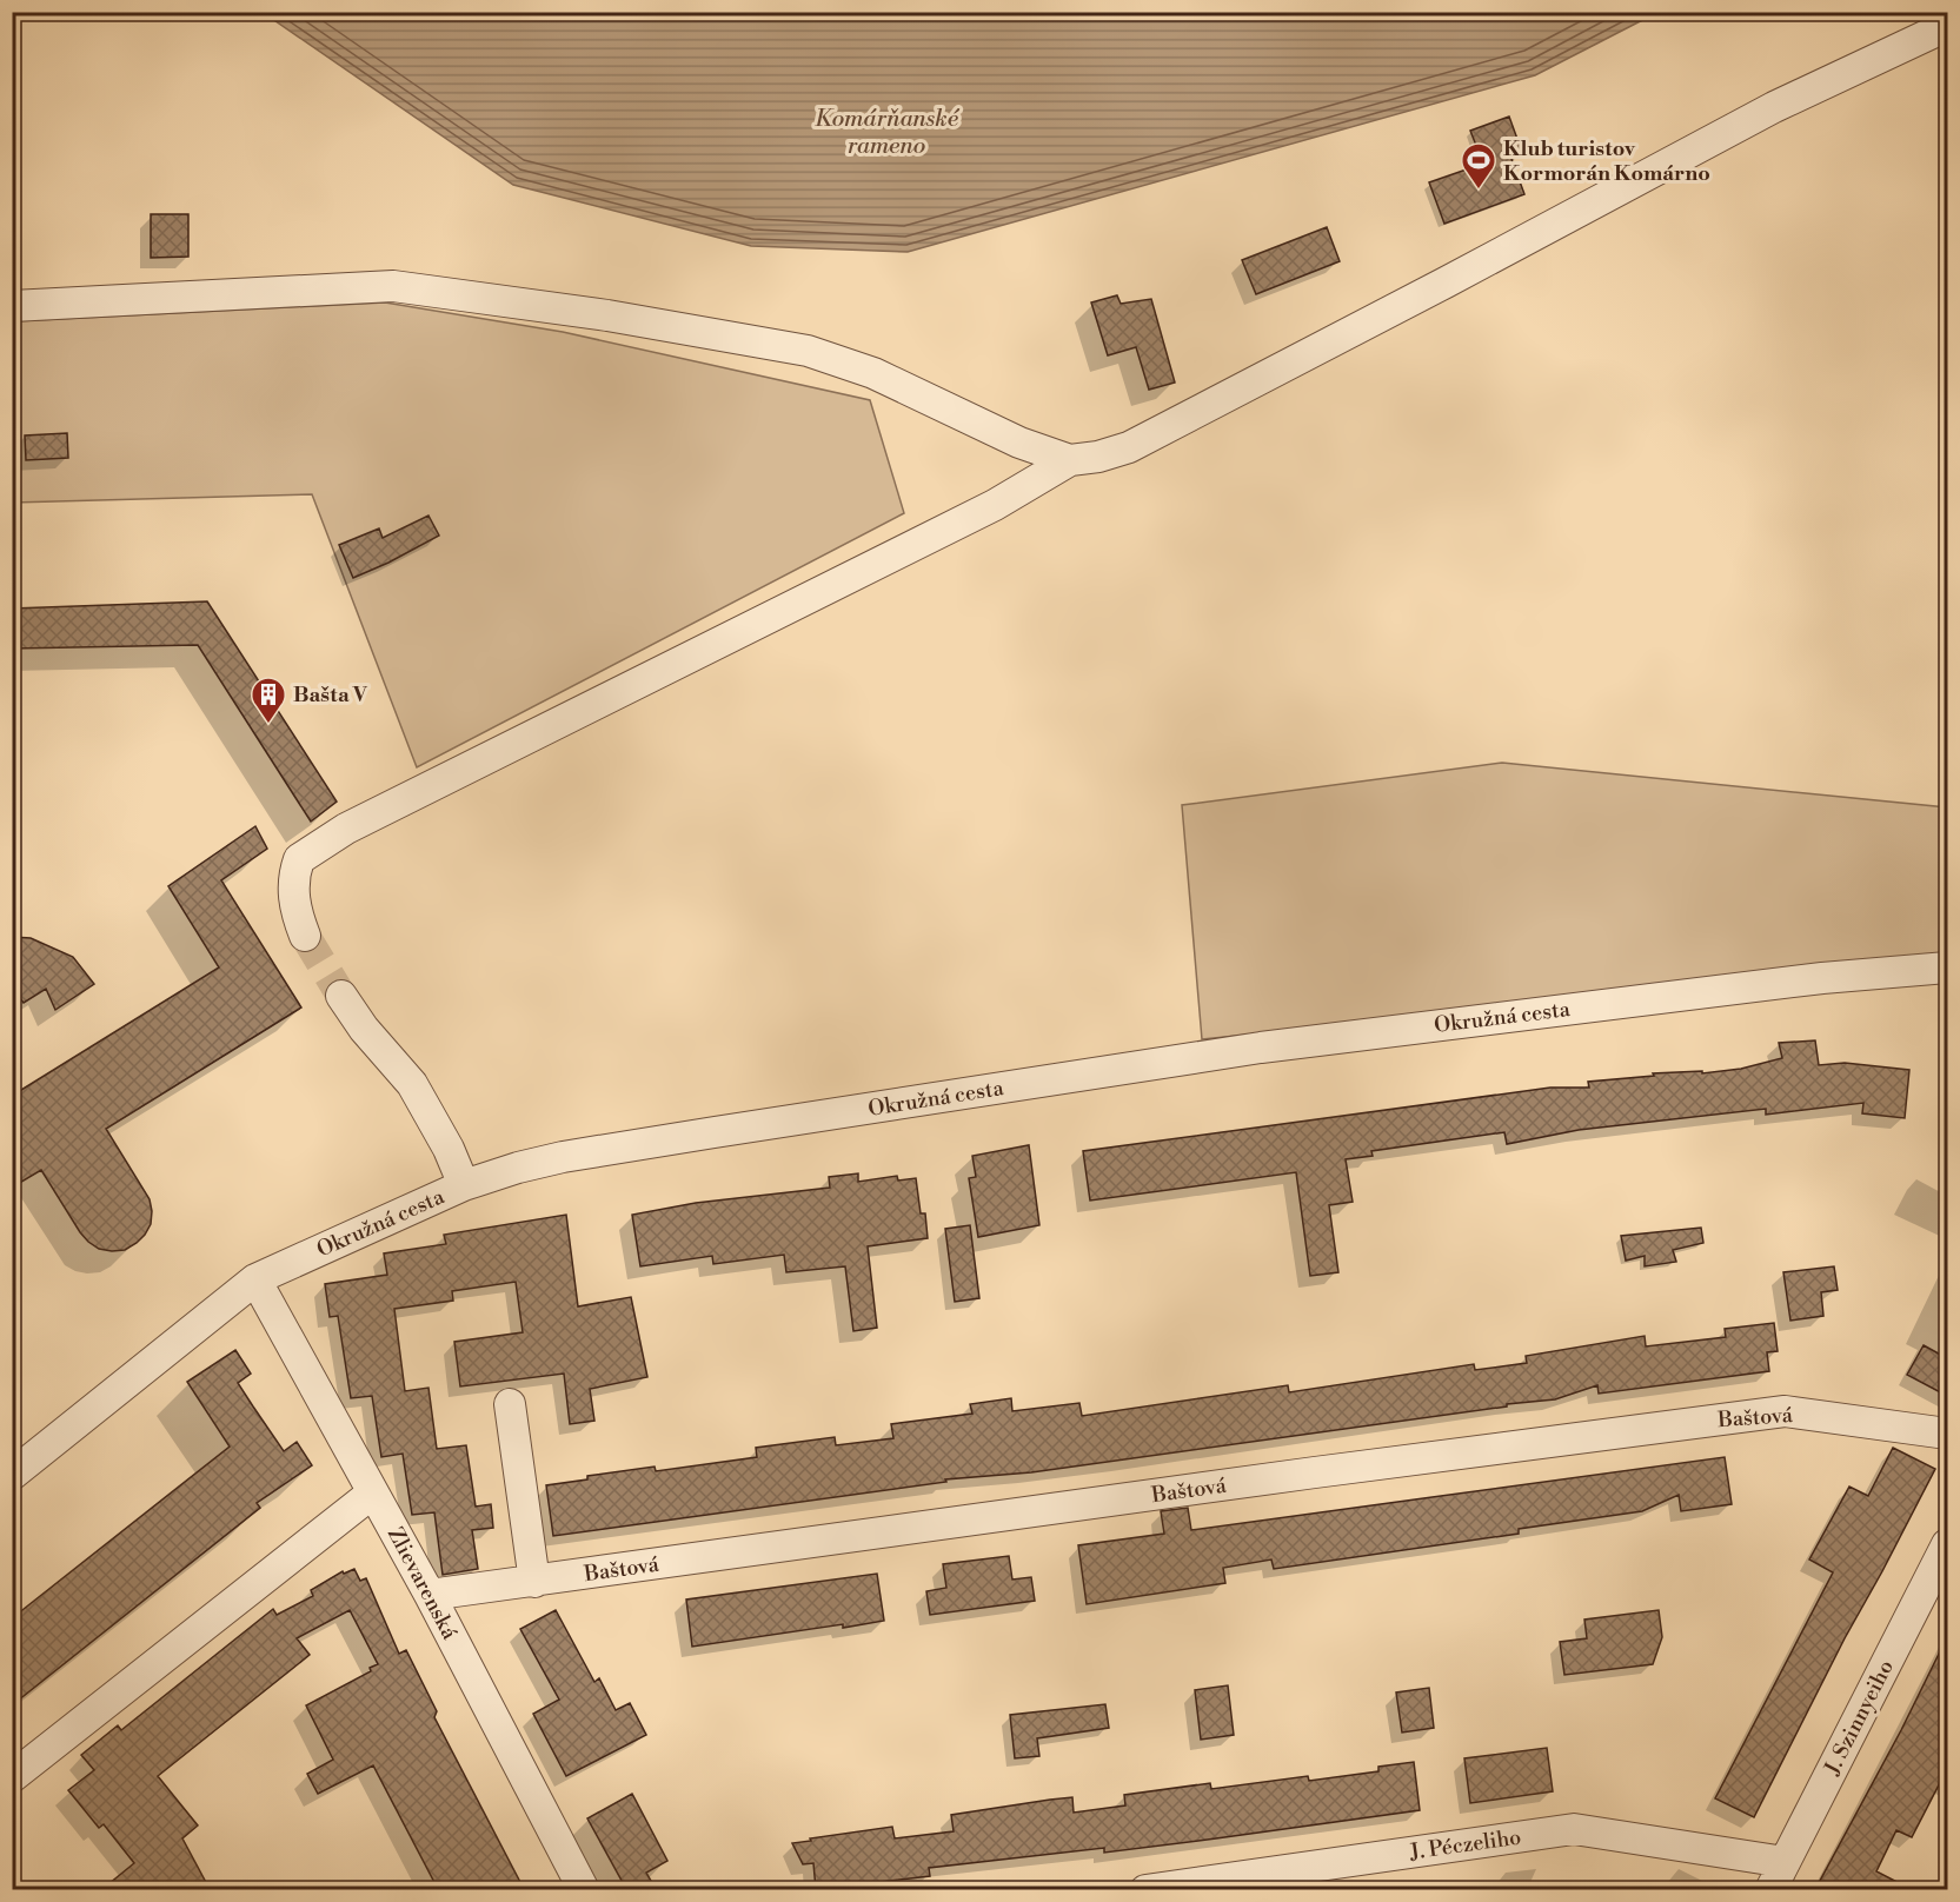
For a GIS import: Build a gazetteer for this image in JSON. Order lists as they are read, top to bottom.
{
  "streets": {
    "street": [
      "Okružná cesta",
      "Baštová",
      "Zlievarenská",
      "J. Szinnyeiho",
      "J. Péczeliho"
    ]
  },
  "crossings": [
    ["Okružná cesta", "Zlievarenská"],
    ["Baštová", "Zlievarenská"],
    ["J. Szinnyeiho", "J. Péczeliho"]
  ],
  "water": ["Komárňanské rameno"],
  "places": {
    "sports": ["Klub turistov Kormorán Komárno"],
    "building": ["Bašta V"]
  }
}
